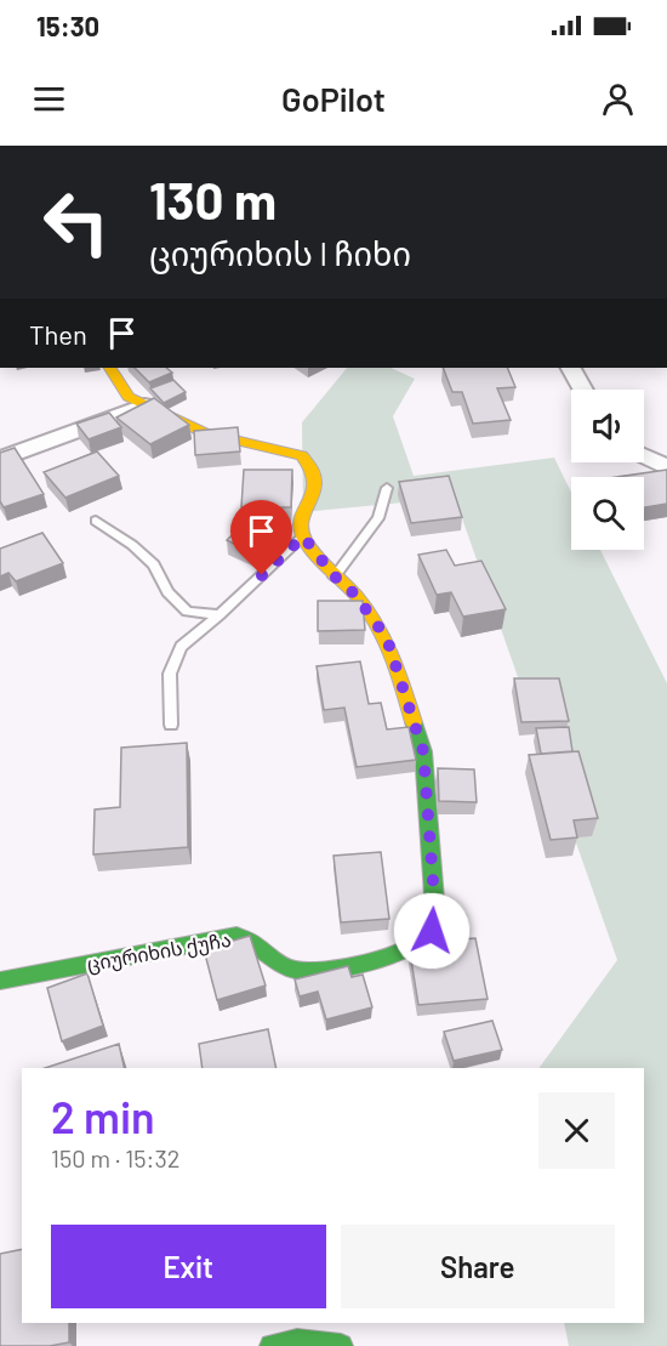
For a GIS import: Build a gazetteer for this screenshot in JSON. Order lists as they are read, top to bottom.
{
  "streets": {
    "street": ["ციურიხის ქუჩა"]
  },
  "page": {
    "status": "15:30",
    "header": "GoPilot",
    "turn": ["130 m", "ციურიხის I ჩიხი"],
    "then": "Then",
    "heading": ["2 min", "150 m · 15:32"],
    "buttons": ["Exit", "Share"]
  }
}
